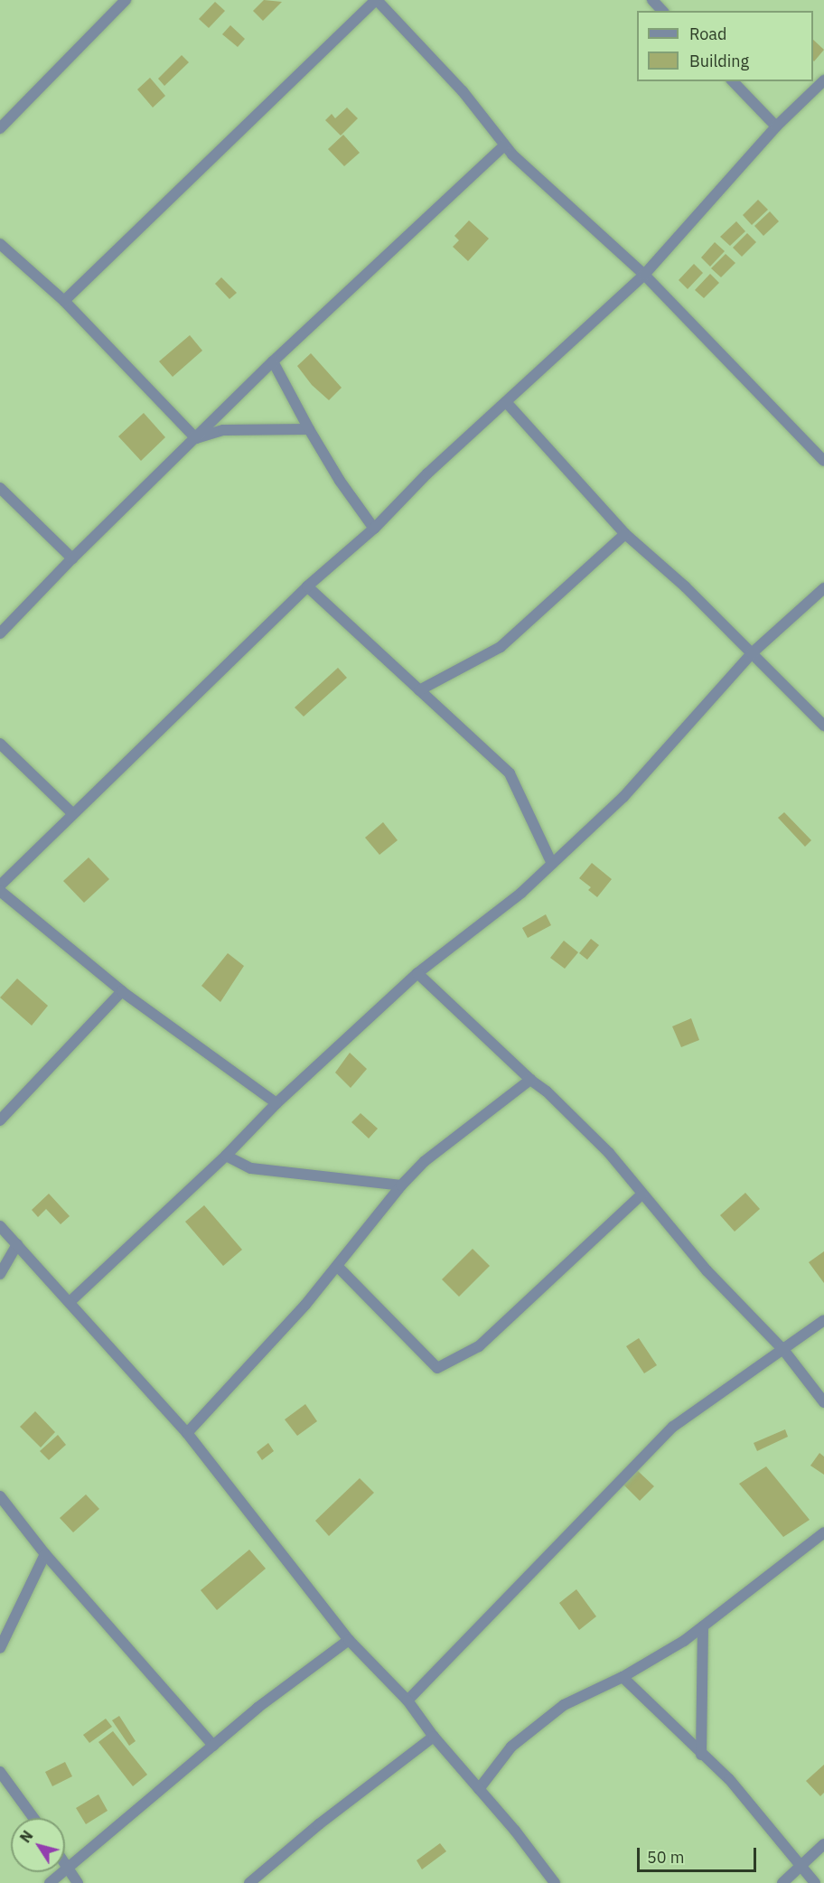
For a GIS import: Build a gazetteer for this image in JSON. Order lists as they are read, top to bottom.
{
  "legend": ["Road", "Building"],
  "scale_bar": "50 m",
  "north": "top left"
}
